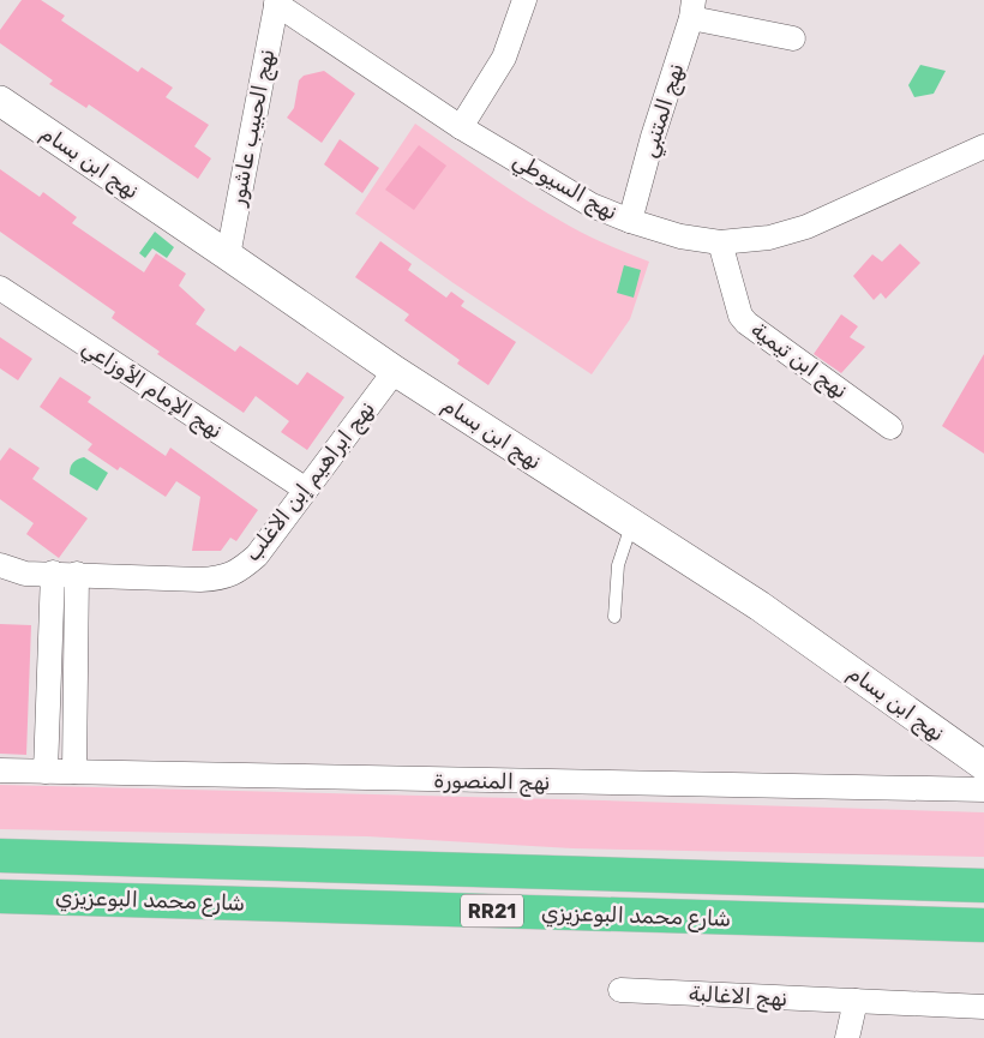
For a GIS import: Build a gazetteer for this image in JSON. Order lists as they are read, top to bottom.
{
  "streets": {
    "highway": ["شارع محمد البوعزيزي", "RR21"],
    "street": [
      "نهج المتنبي",
      "نهج الحبيب عاشور",
      "نهج ابن بسام",
      "نهج السيوطي",
      "نهج ابن تيمية",
      "نهج الإمام الأوزاعي",
      "نهج ابراهيم إبن الاغلب",
      "نهج المنصورة",
      "نهج الاغالبة"
    ]
  },
  "crossings": [
    ["نهج المتنبي", "نهج السيوطي"],
    ["نهج الحبيب عاشور", "نهج ابن بسام"],
    ["نهج الحبيب عاشور", "نهج السيوطي"],
    ["نهج ابن بسام", "نهج ابراهيم إبن الاغلب"],
    ["نهج السيوطي", "نهج ابن تيمية"],
    ["نهج الإمام الأوزاعي", "نهج ابراهيم إبن الاغلب"]
  ]
}
